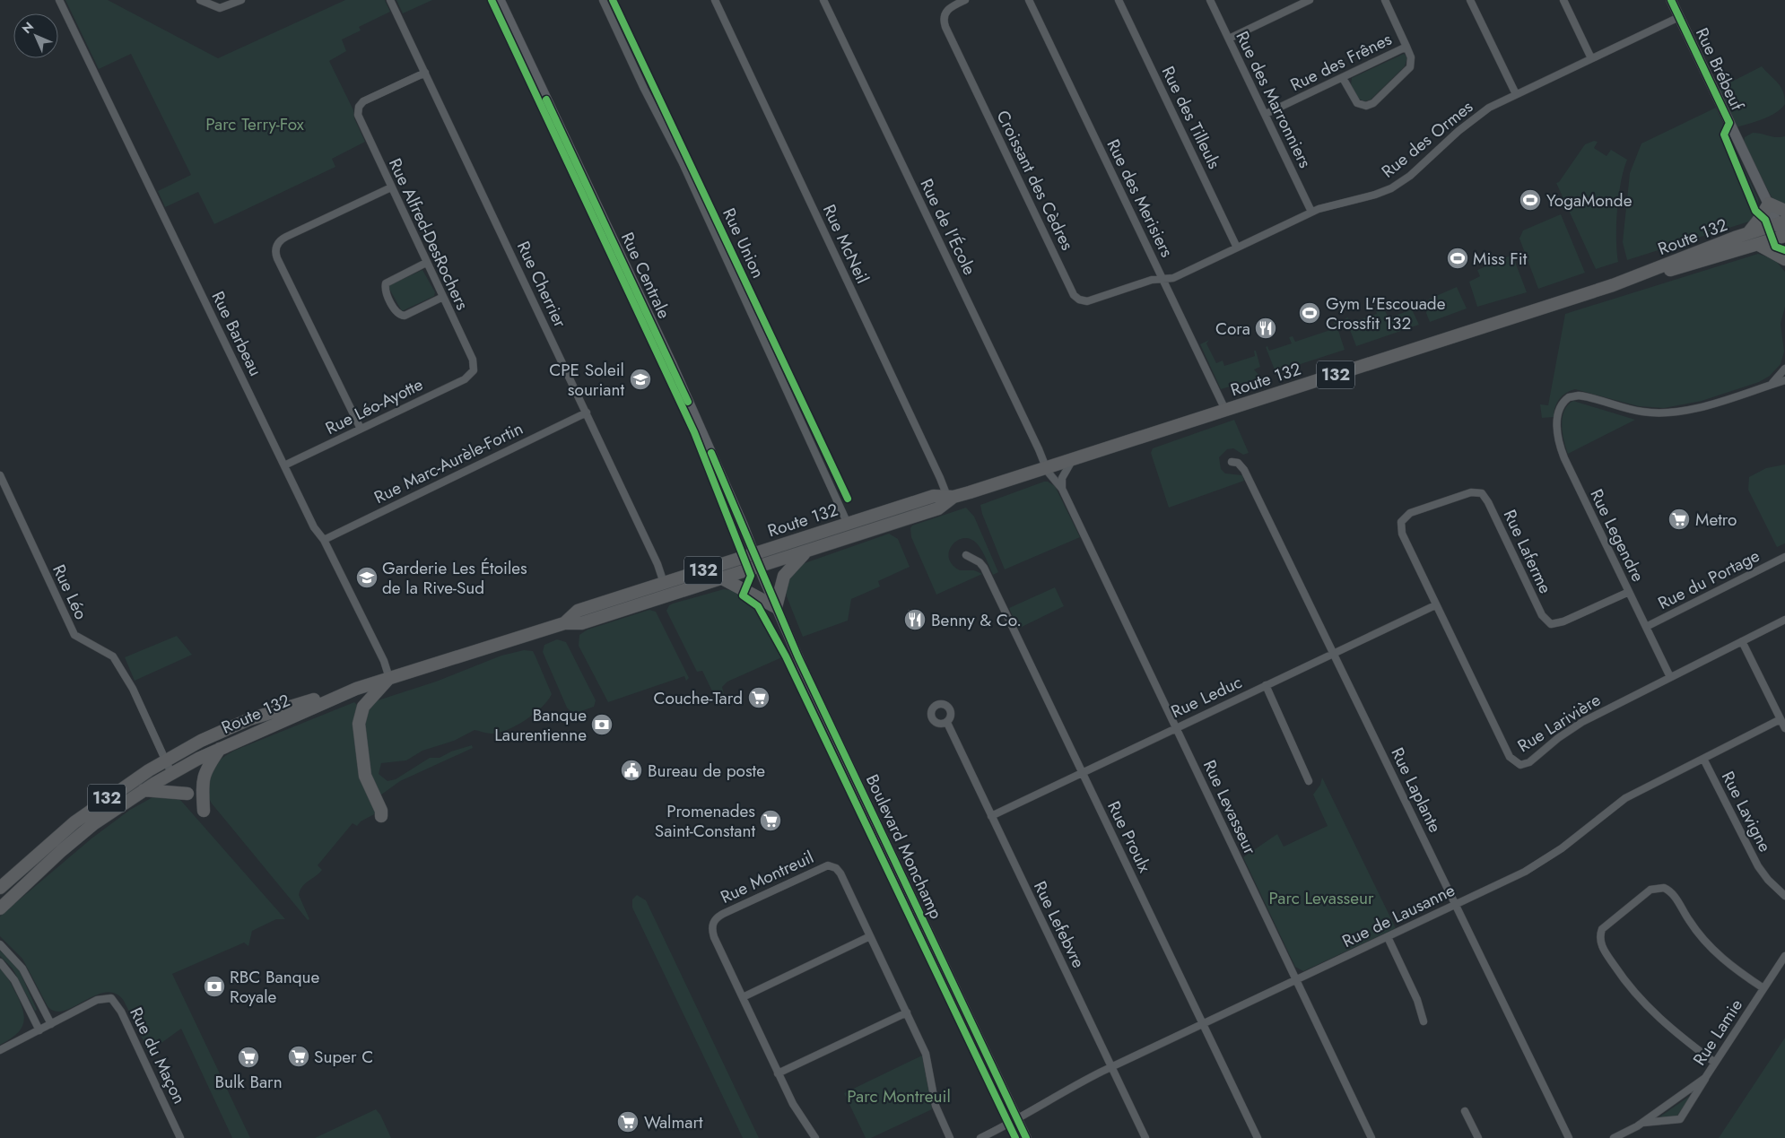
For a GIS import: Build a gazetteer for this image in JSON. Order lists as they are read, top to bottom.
{
  "streets": {
    "highway": ["Route 132", "132"],
    "street": [
      "Rue des Frênes",
      "Rue Brébeuf",
      "Rue des Marronniers",
      "Rue des Tilleuls",
      "Rue des Ormes",
      "Croissant des Cèdres",
      "Rue des Merisiers",
      "Rue de l'École",
      "Rue Alfred-DesRochers",
      "Rue Union",
      "Rue McNeil",
      "Rue Centrale",
      "Rue Cherrier",
      "Rue Barbeau",
      "Rue Léo-Ayotte",
      "Rue Marc-Aurèle-Fortin",
      "Rue Legendre",
      "Rue Laferme",
      "Rue du Portage",
      "Rue Léo",
      "Rue Leduc",
      "Rue Larivière",
      "Rue Laplante",
      "Rue Levasseur",
      "Rue Lavigne",
      "Rue Proulx",
      "Boulevard Monchamp",
      "Rue Montreuil",
      "Rue de Lausanne",
      "Rue Lefebvre",
      "Rue Lamie",
      "Rue du Maçon"
    ]
  },
  "crossings": [
    ["Rue des Frênes", "Rue des Marronniers"],
    ["Rue Brébeuf", "Rue des Ormes"],
    ["Rue Brébeuf", "Route 132"],
    ["Rue des Marronniers", "Rue des Ormes"],
    ["Rue des Tilleuls", "Rue des Ormes"],
    ["Rue des Ormes", "Croissant des Cèdres"],
    ["Rue des Ormes", "Rue des Merisiers"],
    ["Croissant des Cèdres", "Rue des Merisiers"],
    ["Rue des Merisiers", "Route 132"],
    ["Rue de l'École", "Route 132"],
    ["Rue de l'École", "Rue Levasseur"],
    ["Rue Alfred-DesRochers", "Rue Cherrier"],
    ["Rue Alfred-DesRochers", "Rue Léo-Ayotte"],
    ["Route 132", "Rue Union"],
    ["Route 132", "Rue McNeil"],
    ["Route 132", "Rue Centrale"],
    ["Route 132", "Rue Cherrier"],
    ["Route 132", "Rue Barbeau"],
    ["Route 132", "Rue Léo"],
    ["Route 132", "Rue Levasseur"],
    ["Route 132", "Boulevard Monchamp"],
    ["Rue Centrale", "Boulevard Monchamp"],
    ["Rue Cherrier", "Rue Marc-Aurèle-Fortin"],
    ["Rue Barbeau", "Rue Léo-Ayotte"],
    ["Rue Barbeau", "Rue Marc-Aurèle-Fortin"],
    ["Rue Legendre", "Rue Laferme"],
    ["Rue Legendre", "Rue du Portage"],
    ["Rue Legendre", "Rue Larivière"],
    ["Rue Laferme", "Rue Larivière"],
    ["Rue Leduc", "Rue Larivière"],
    ["Rue Leduc", "Rue Laplante"],
    ["Rue Leduc", "Rue Levasseur"],
    ["Rue Leduc", "Rue Proulx"],
    ["Rue Leduc", "Rue Lefebvre"],
    ["Rue Laplante", "Rue de Lausanne"],
    ["Rue Levasseur", "Rue de Lausanne"],
    ["Rue Lavigne", "Rue de Lausanne"],
    ["Rue Proulx", "Rue de Lausanne"],
    ["Boulevard Monchamp", "Rue de Lausanne"],
    ["Rue de Lausanne", "Rue Lefebvre"]
  ],
  "parks": ["Parc Terry-Fox", "Parc Levasseur", "Parc Montreuil"],
  "places": {
    "sports": ["YogaMonde", "Miss Fit", "Gym L'Escouade Crossfit 132"],
    "restaurant": ["Cora", "Benny & Co."],
    "school or university": ["CPE Soleil souriant", "Garderie Les Étoiles de la Rive-Sud"],
    "supermarket": [
      "Metro",
      "Couche-Tard",
      "Promenades Saint-Constant",
      "Super C",
      "Bulk Barn",
      "Walmart"
    ],
    "bank": ["Banque Laurentienne", "RBC Banque Royale"],
    "public building": ["Bureau de poste"]
  },
  "north": "top left"
}
